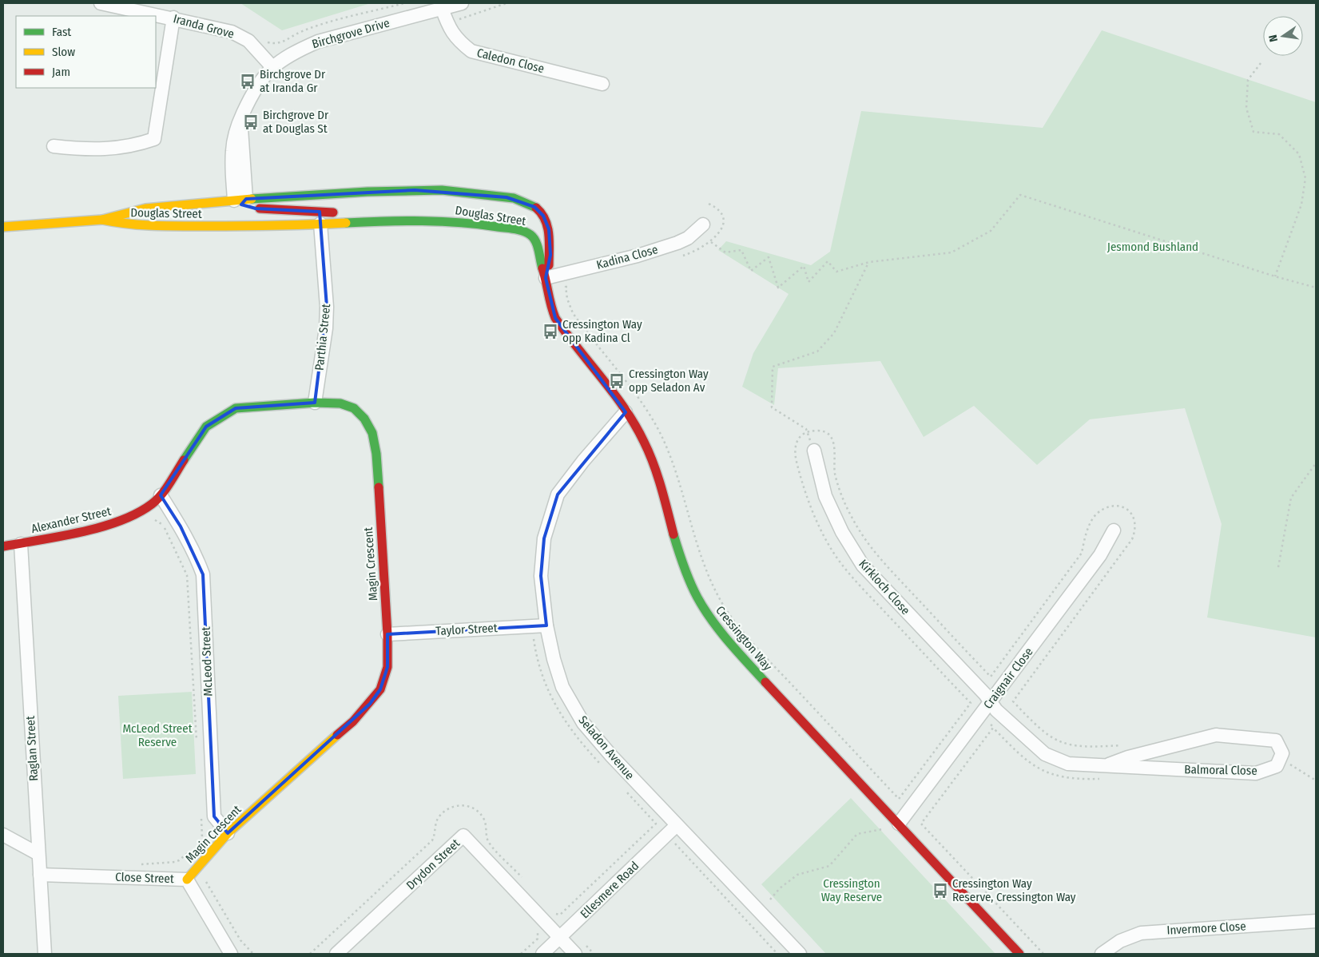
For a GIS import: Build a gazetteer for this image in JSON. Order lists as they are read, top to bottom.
{
  "streets": {
    "street": [
      "Iranda Grove",
      "Birchgrove Drive",
      "Caledon Close",
      "Douglas Street",
      "Kadina Close",
      "Parthia Street",
      "Alexander Street",
      "Magin Crescent",
      "Kirkloch Close",
      "Taylor Street",
      "Cressington Way",
      "McLeod Street",
      "Craignair Close",
      "Seladon Avenue",
      "Raglan Street",
      "Balmoral Close",
      "Drydon Street",
      "Close Street",
      "Ellesmere Road",
      "Invermore Close"
    ]
  },
  "crossings": [
    ["Iranda Grove", "Birchgrove Drive"],
    ["Birchgrove Drive", "Caledon Close"],
    ["Birchgrove Drive", "Douglas Street"],
    ["Douglas Street", "Kadina Close"],
    ["Douglas Street", "Parthia Street"],
    ["Douglas Street", "Cressington Way"],
    ["Kadina Close", "Cressington Way"],
    ["Parthia Street", "Magin Crescent"],
    ["Alexander Street", "Magin Crescent"],
    ["Alexander Street", "McLeod Street"],
    ["Alexander Street", "Raglan Street"],
    ["Magin Crescent", "Taylor Street"],
    ["Magin Crescent", "McLeod Street"],
    ["Magin Crescent", "Close Street"],
    ["Kirkloch Close", "Craignair Close"],
    ["Kirkloch Close", "Balmoral Close"],
    ["Taylor Street", "Seladon Avenue"],
    ["Cressington Way", "Craignair Close"],
    ["Cressington Way", "Seladon Avenue"],
    ["Craignair Close", "Balmoral Close"],
    ["Seladon Avenue", "Ellesmere Road"],
    ["Raglan Street", "Close Street"],
    ["Drydon Street", "Ellesmere Road"]
  ],
  "parks": ["Jesmond Bushland", "McLeod Street Reserve", "Cressington Way Reserve"],
  "places": {
    "bus stop": [
      "Birchgrove Dr at Iranda Gr",
      "Birchgrove Dr at Douglas St",
      "Cressington Way opp Kadina Cl",
      "Cressington Way opp Seladon Av",
      "Cressington Way Reserve, Cressington Way"
    ]
  },
  "legend": ["Fast", "Slow", "Jam"],
  "north": "left"
}
